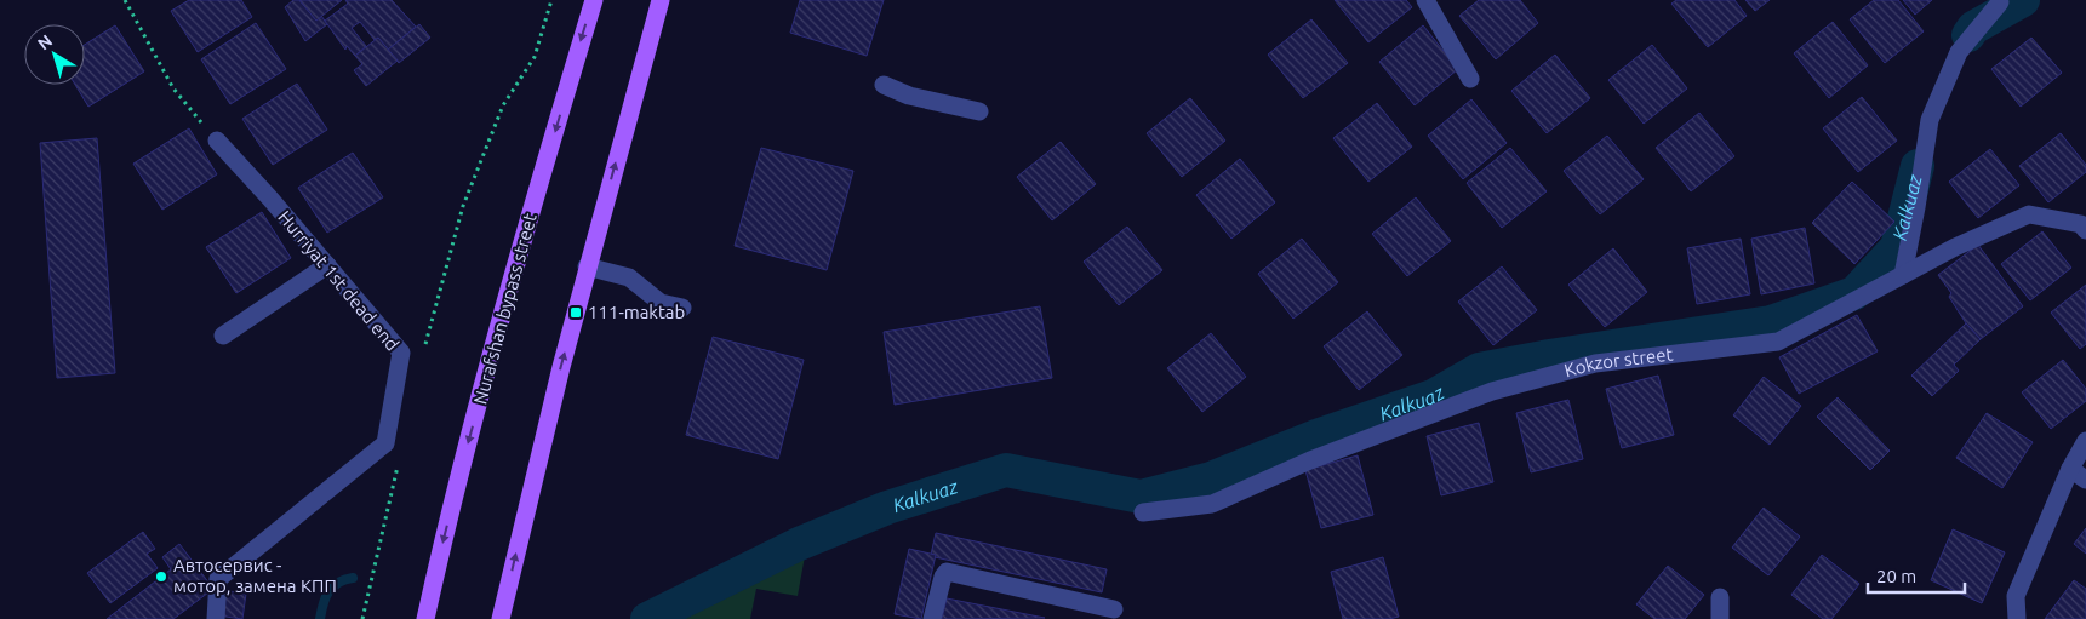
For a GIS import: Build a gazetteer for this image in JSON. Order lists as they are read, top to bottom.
{
  "streets": {
    "main road": ["Nurafshan bypass street"],
    "street": ["Hurriyat 1st dead end", "Kokzor street"]
  },
  "water": ["Kalkuaz"],
  "places": {
    "transit": ["111-maktab"],
    "other": ["Автосервис - мотор, замена КПП"]
  },
  "scale_bar": "20 m",
  "north": "top left"
}
